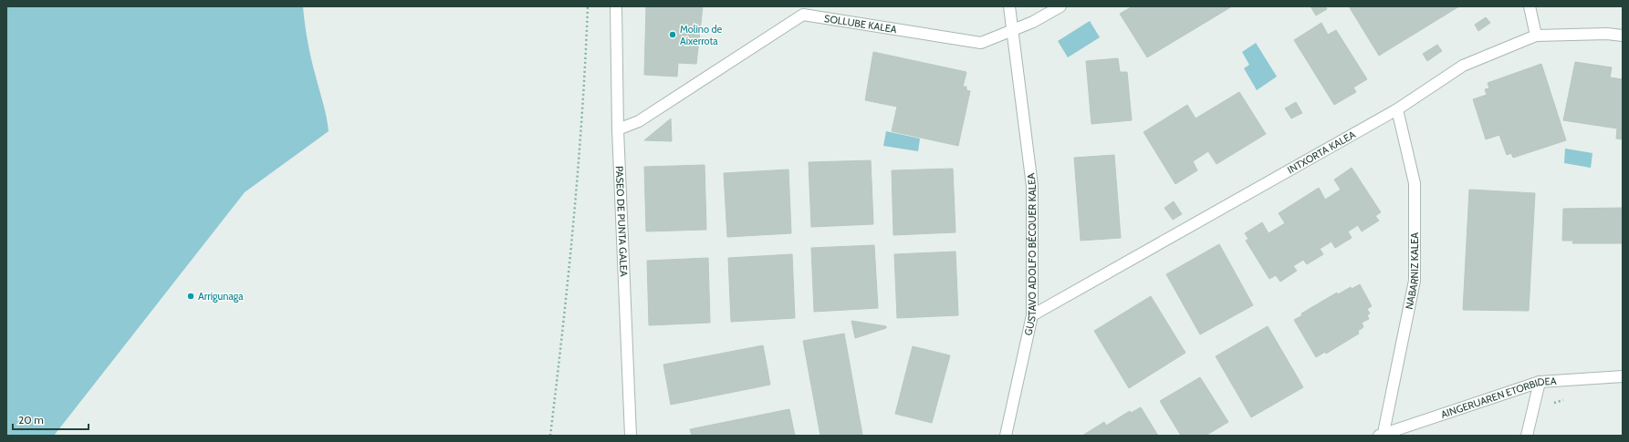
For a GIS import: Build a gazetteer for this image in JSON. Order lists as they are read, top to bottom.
{
  "streets": {
    "street": [
      "SOLLUBE KALEA",
      "INTXORTA KALEA",
      "PASEO DE PUNTA GALEA",
      "GUSTAVO ADOLFO BÉCQUER KALEA",
      "NABARNIZ KALEA",
      "AINGERUAREN ETORBIDEA"
    ]
  },
  "crossings": [
    ["SOLLUBE KALEA", "PASEO DE PUNTA GALEA"],
    ["SOLLUBE KALEA", "GUSTAVO ADOLFO BÉCQUER KALEA"],
    ["INTXORTA KALEA", "GUSTAVO ADOLFO BÉCQUER KALEA"],
    ["INTXORTA KALEA", "NABARNIZ KALEA"],
    ["NABARNIZ KALEA", "AINGERUAREN ETORBIDEA"]
  ],
  "places": ["Molino de Aixerrota", "Arrigunaga"],
  "scale_bar": "20 m"
}
